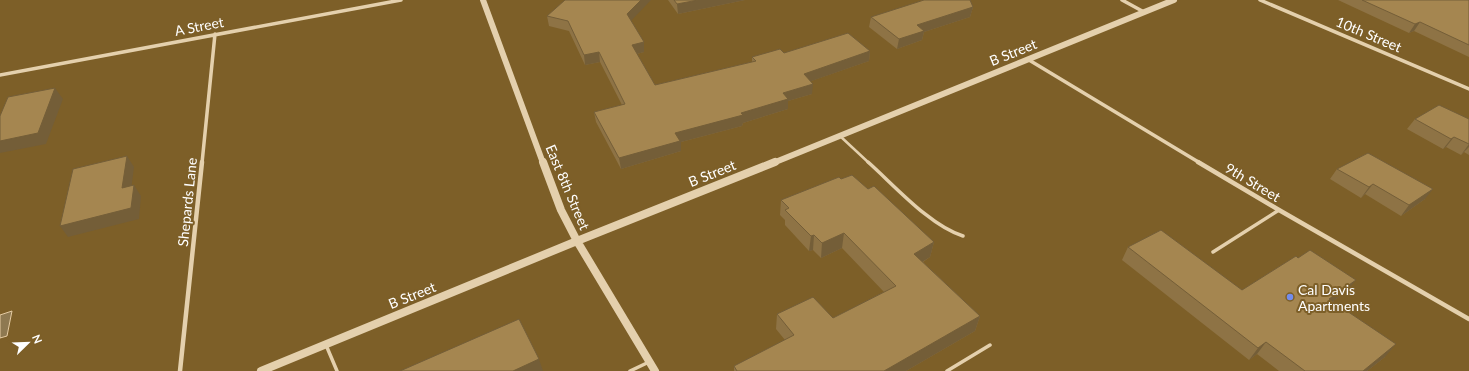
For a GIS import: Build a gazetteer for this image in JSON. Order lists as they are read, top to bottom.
{
  "streets": {
    "street": [
      "A Street",
      "10th Street",
      "B Street",
      "9th Street",
      "East 8th Street",
      "Shepards Lane"
    ]
  },
  "crossings": [
    ["A Street", "Shepards Lane"],
    ["B Street", "9th Street"],
    ["B Street", "East 8th Street"]
  ],
  "places": ["Cal Davis Apartments"],
  "north": "top right"
}
